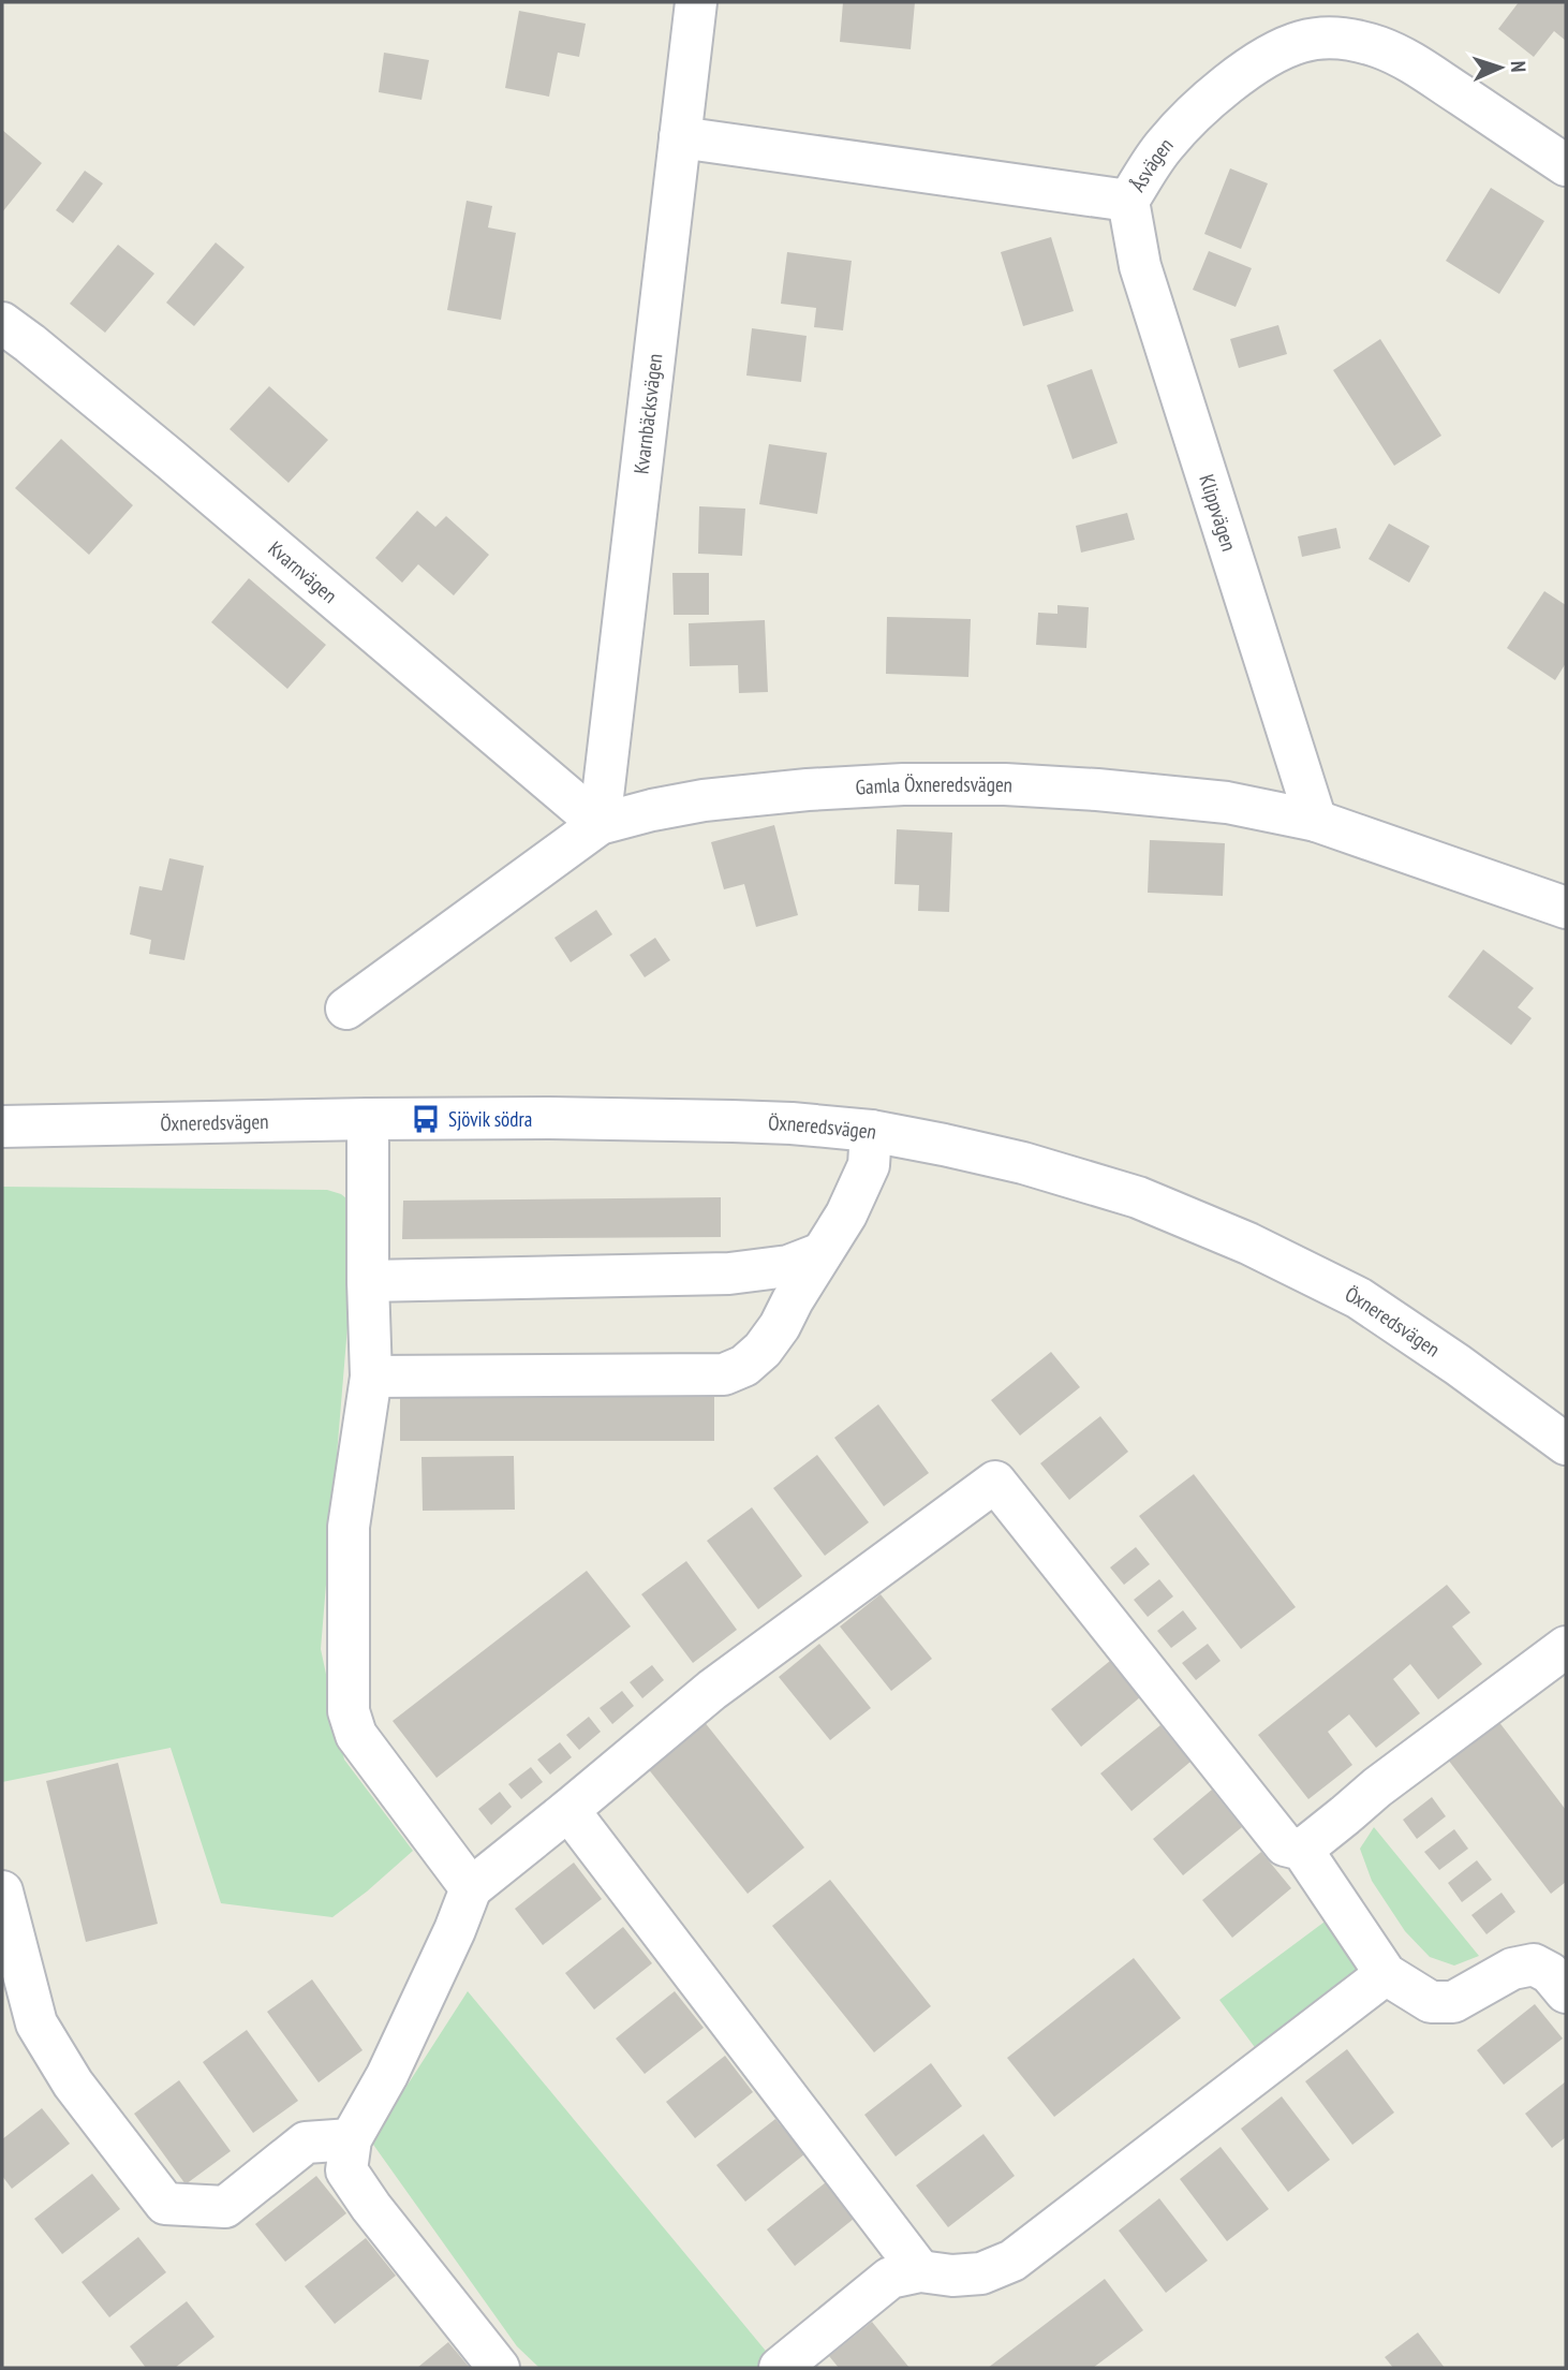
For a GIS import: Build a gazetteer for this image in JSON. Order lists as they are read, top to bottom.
{
  "streets": {
    "street": [
      "Åsvägen",
      "Kvarnbäcksvägen",
      "Klippvägen",
      "Kvarnvägen",
      "Gamla Öxneredsvägen",
      "Öxneredsvägen"
    ]
  },
  "crossings": [
    ["Åsvägen", "Kvarnbäcksvägen"],
    ["Åsvägen", "Klippvägen"],
    ["Kvarnbäcksvägen", "Kvarnvägen"],
    ["Kvarnbäcksvägen", "Gamla Öxneredsvägen"],
    ["Klippvägen", "Gamla Öxneredsvägen"],
    ["Kvarnvägen", "Gamla Öxneredsvägen"]
  ],
  "places": {
    "bus stop": ["Sjövik södra"]
  },
  "north": "right"
}
